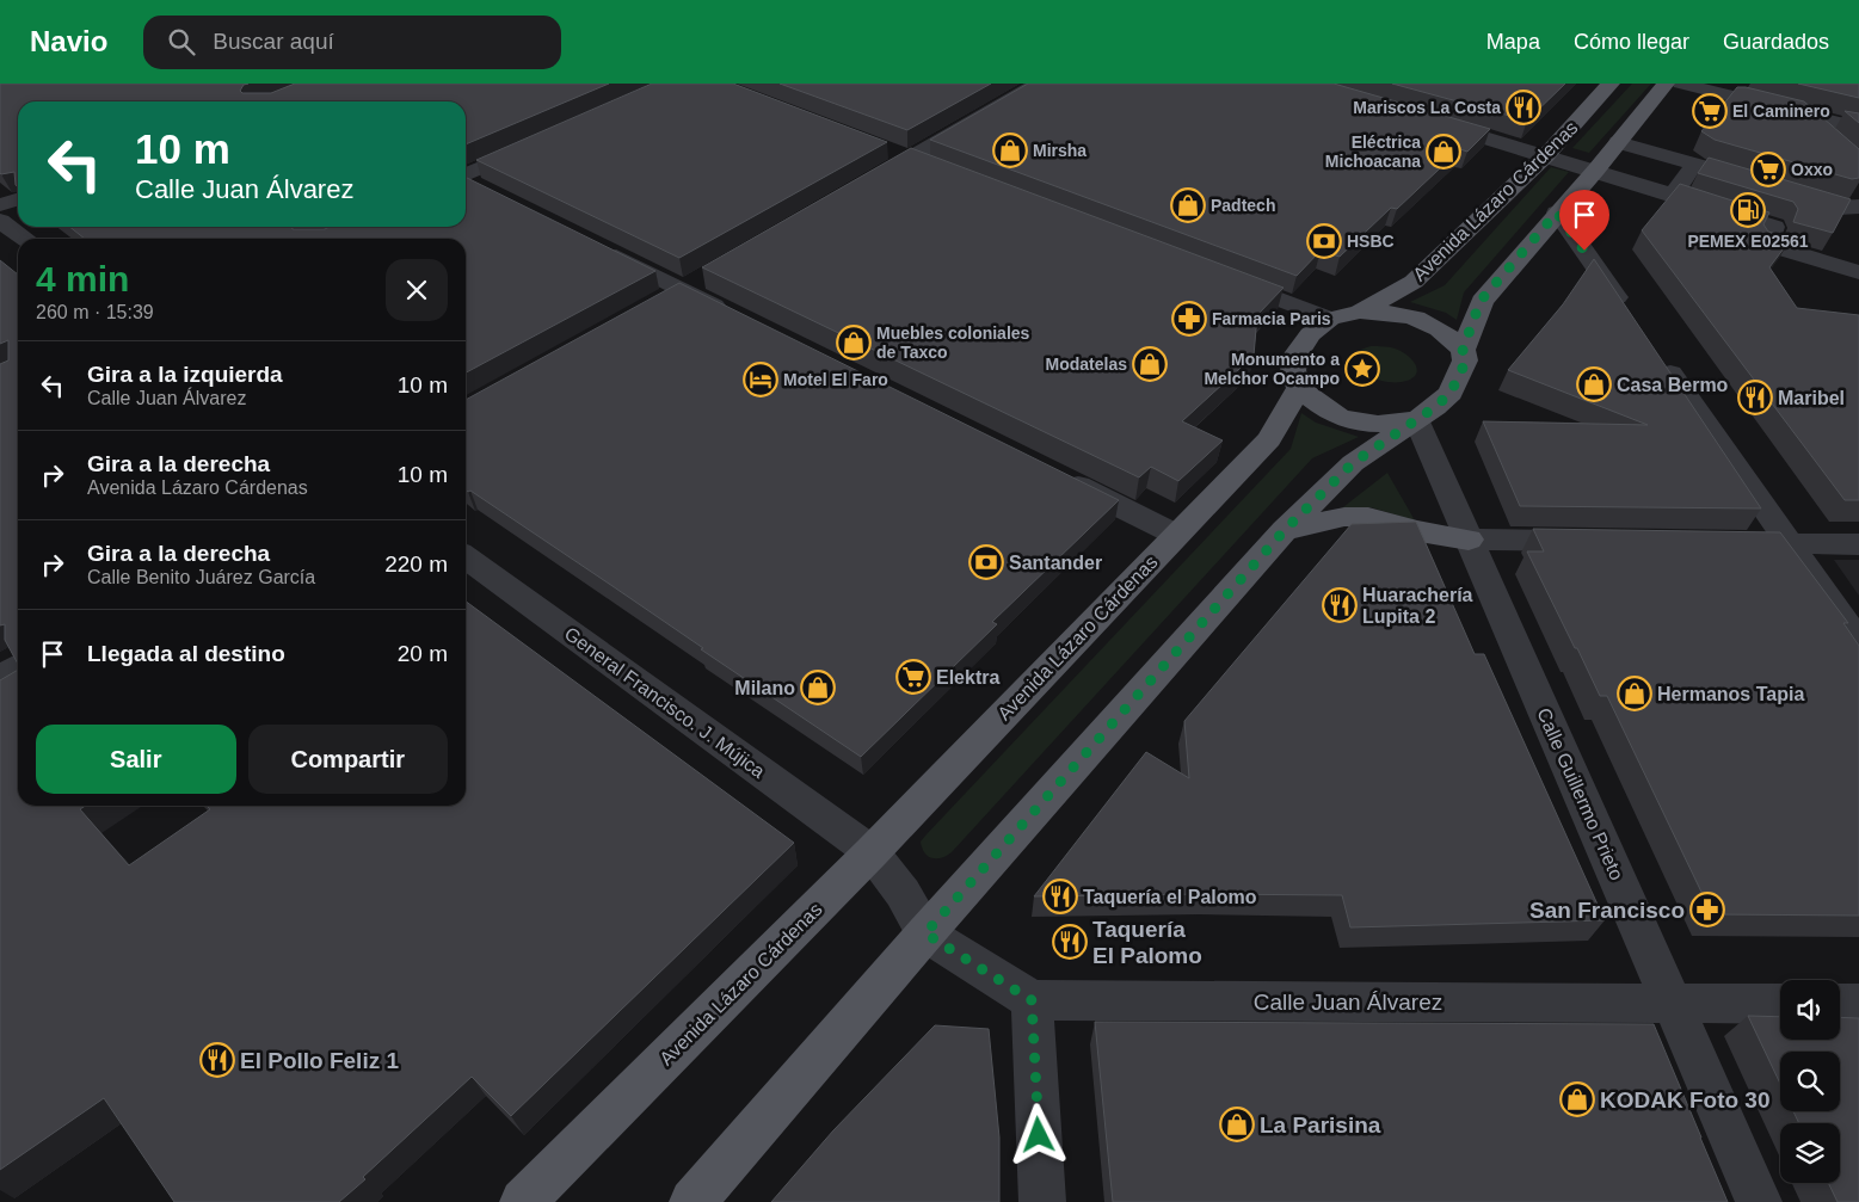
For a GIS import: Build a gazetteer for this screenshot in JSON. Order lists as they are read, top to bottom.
{
  "streets": {
    "main road": ["Avenida Lázaro Cárdenas"],
    "street": ["General Francisco. J. Mújica", "Calle Guillermo Prieto", "Calle Juan Álvarez"]
  },
  "crossings": [
    ["Avenida Lázaro Cárdenas", "General Francisco. J. Mújica"],
    ["Avenida Lázaro Cárdenas", "Calle Guillermo Prieto"],
    ["Calle Guillermo Prieto", "Calle Juan Álvarez"]
  ],
  "places": {
    "restaurant": [
      "Mariscos La Costa",
      "Maribel",
      "Huarachería Lupita 2",
      "Taquería el Palomo",
      "Taquería El Palomo",
      "El Pollo Feliz 1"
    ],
    "supermarket": ["El Caminero", "Oxxo", "Elektra"],
    "shop": [
      "Mirsha",
      "Eléctrica Michoacana",
      "Padtech",
      "Muebles coloniales de Taxco",
      "Modatelas",
      "Casa Bermo",
      "Milano",
      "Hermanos Tapia",
      "KODAK Foto 30",
      "La Parisina"
    ],
    "fuel station": ["PEMEX E02561"],
    "bank": ["HSBC", "Santander"],
    "pharmacy": ["Farmacia Paris", "San Francisco"],
    "place": ["Monumento a Melchor Ocampo"],
    "hotel": ["Motel El Faro"]
  },
  "page": {
    "header": "Navio",
    "search": "Buscar aquí",
    "nav": ["Mapa", "Cómo llegar", "Guardados"],
    "turn": ["10 m", "Calle Juan Álvarez"],
    "heading": ["4 min", "260 m · 15:39"],
    "list": [
      {
        "name": "Gira a la izquierda",
        "note": "Calle Juan Álvarez",
        "value": "10 m"
      },
      {
        "name": "Gira a la derecha",
        "note": "Avenida Lázaro Cárdenas",
        "value": "10 m"
      },
      {
        "name": "Gira a la derecha",
        "note": "Calle Benito Juárez García",
        "value": "220 m"
      },
      {
        "name": "Llegada al destino",
        "value": "20 m"
      }
    ],
    "buttons": ["Salir", "Compartir"]
  }
}
